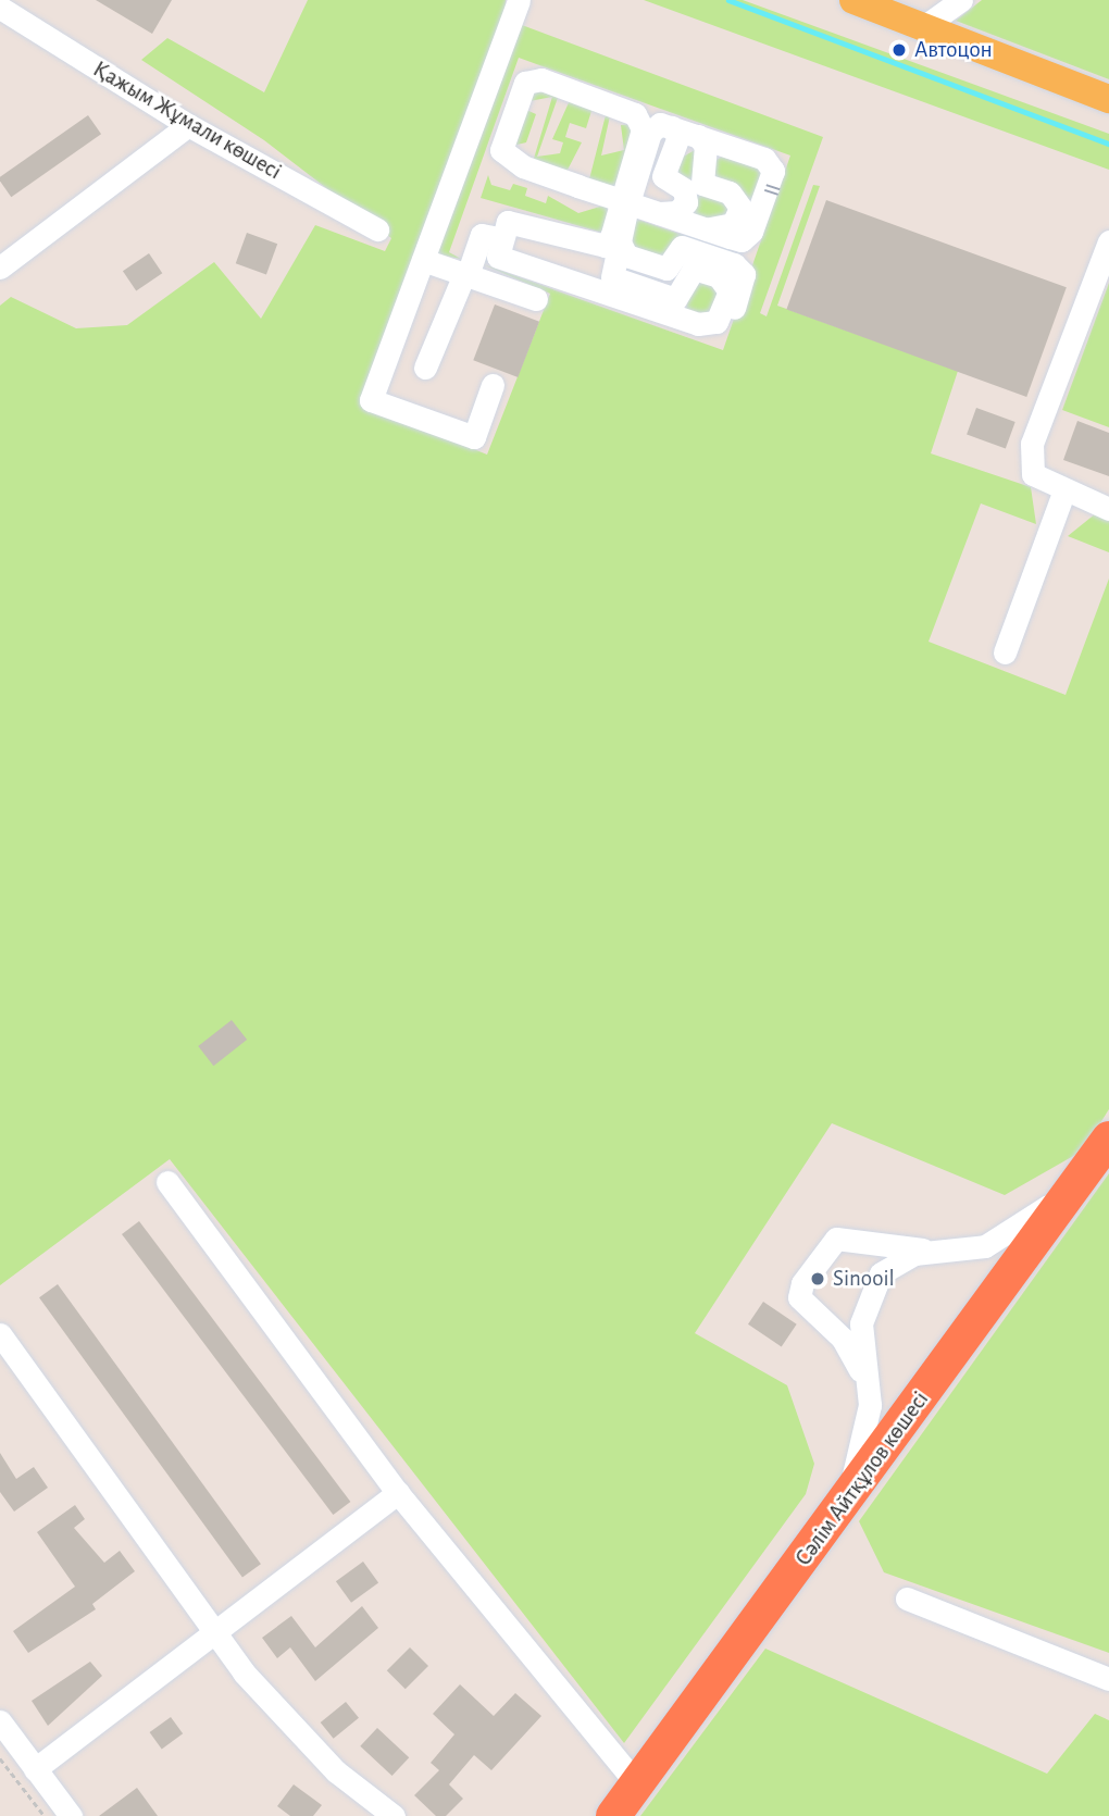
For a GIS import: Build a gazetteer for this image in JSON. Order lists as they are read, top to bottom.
{
  "streets": {
    "highway": ["Сәлім Айтқұлов көшесі"],
    "street": ["Қажым Жұмали көшесі"]
  },
  "places": ["Автоцон", "Sinooil"]
}
